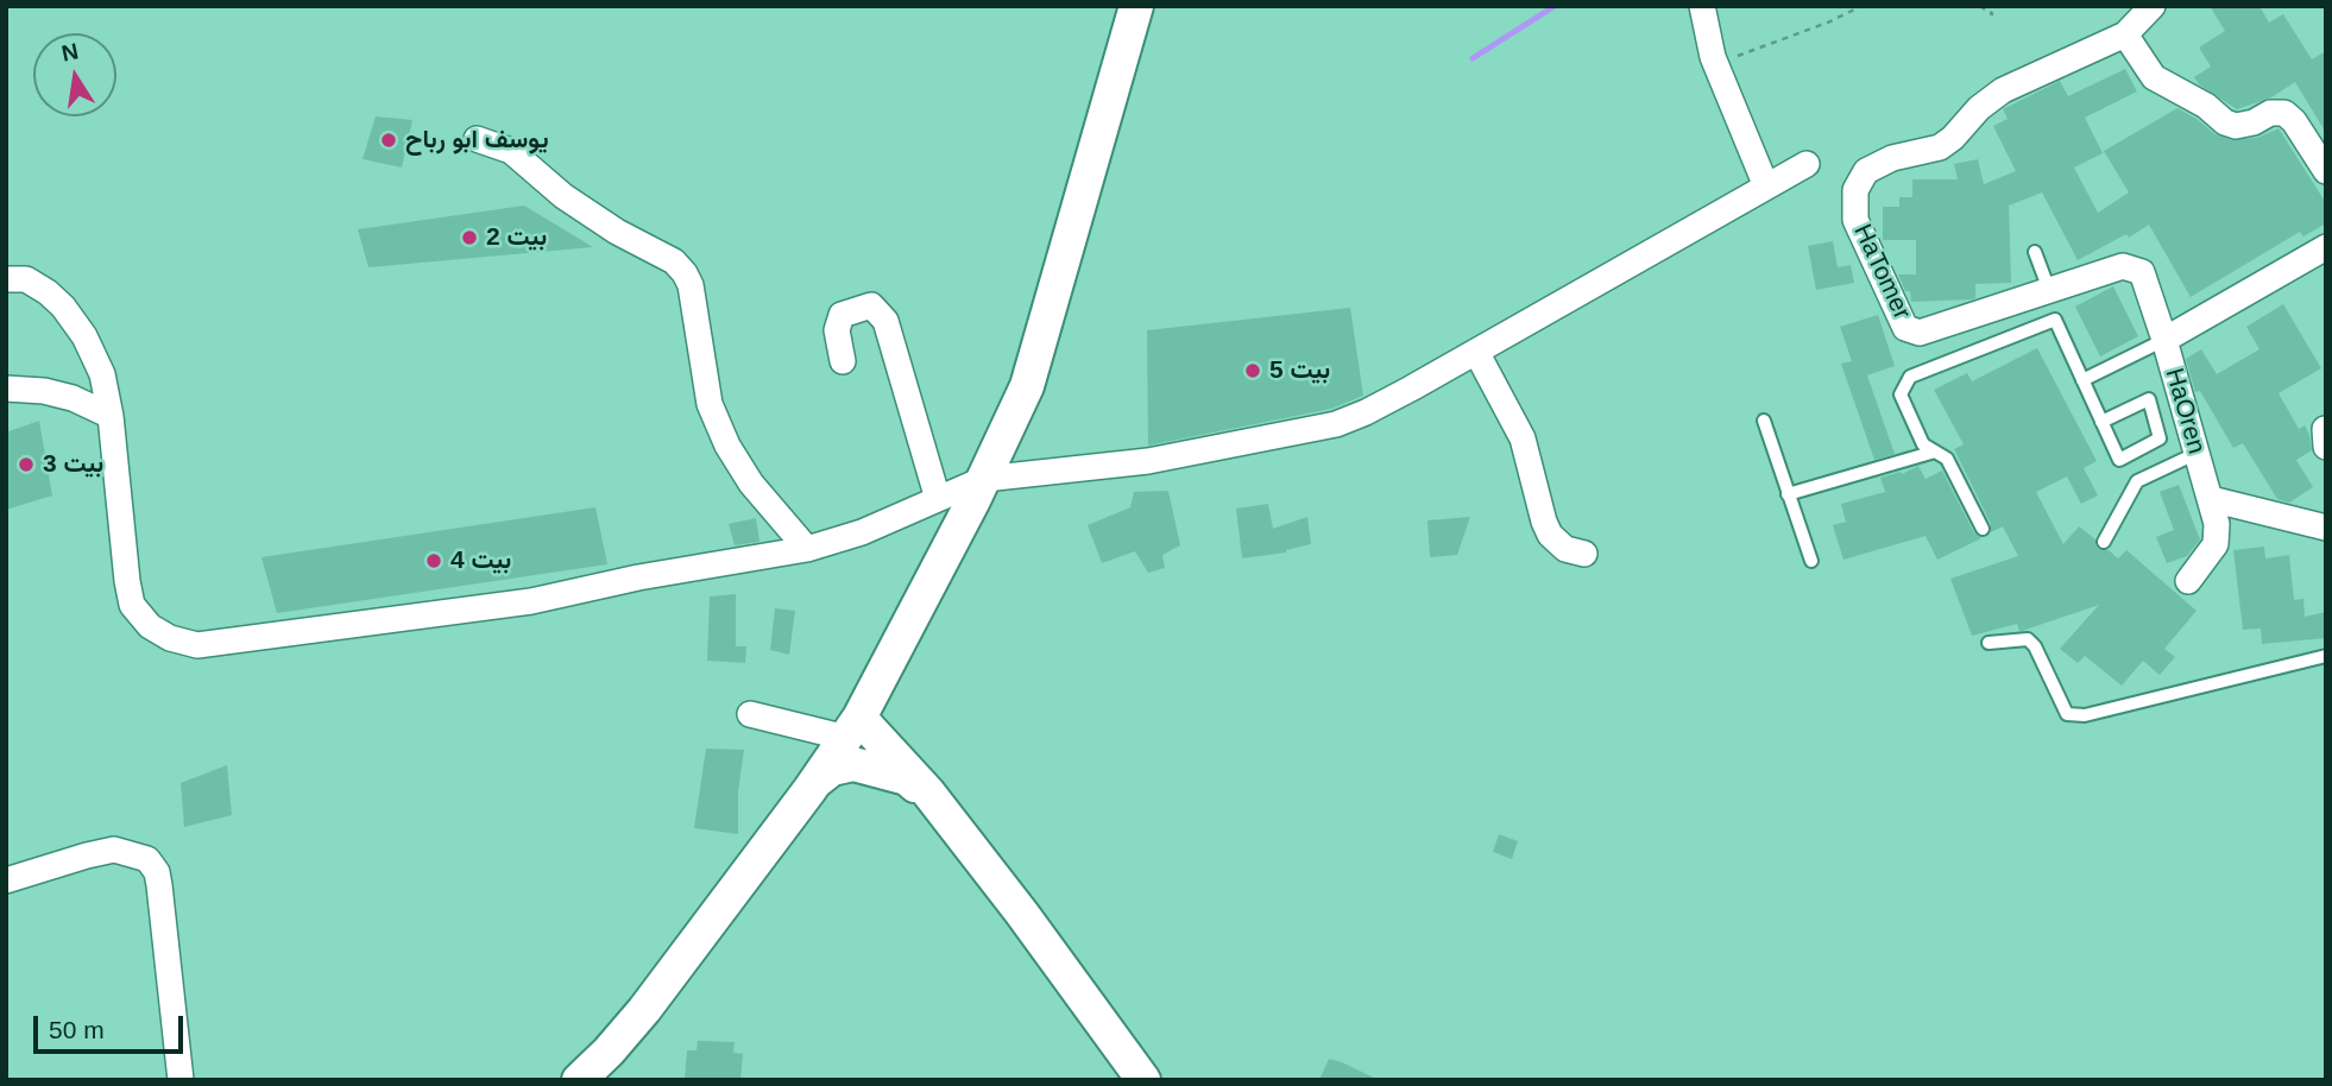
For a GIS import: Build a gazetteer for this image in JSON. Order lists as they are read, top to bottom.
{
  "streets": {
    "street": ["HaTomer", "HaOren"]
  },
  "crossings": [
    ["HaTomer", "HaOren"]
  ],
  "places": [
    "يوسف ابو رباح",
    "بيت 2",
    "بيت 5",
    "بيت 3",
    "بيت 4"
  ],
  "scale_bar": "50 m",
  "north": "top"
}
